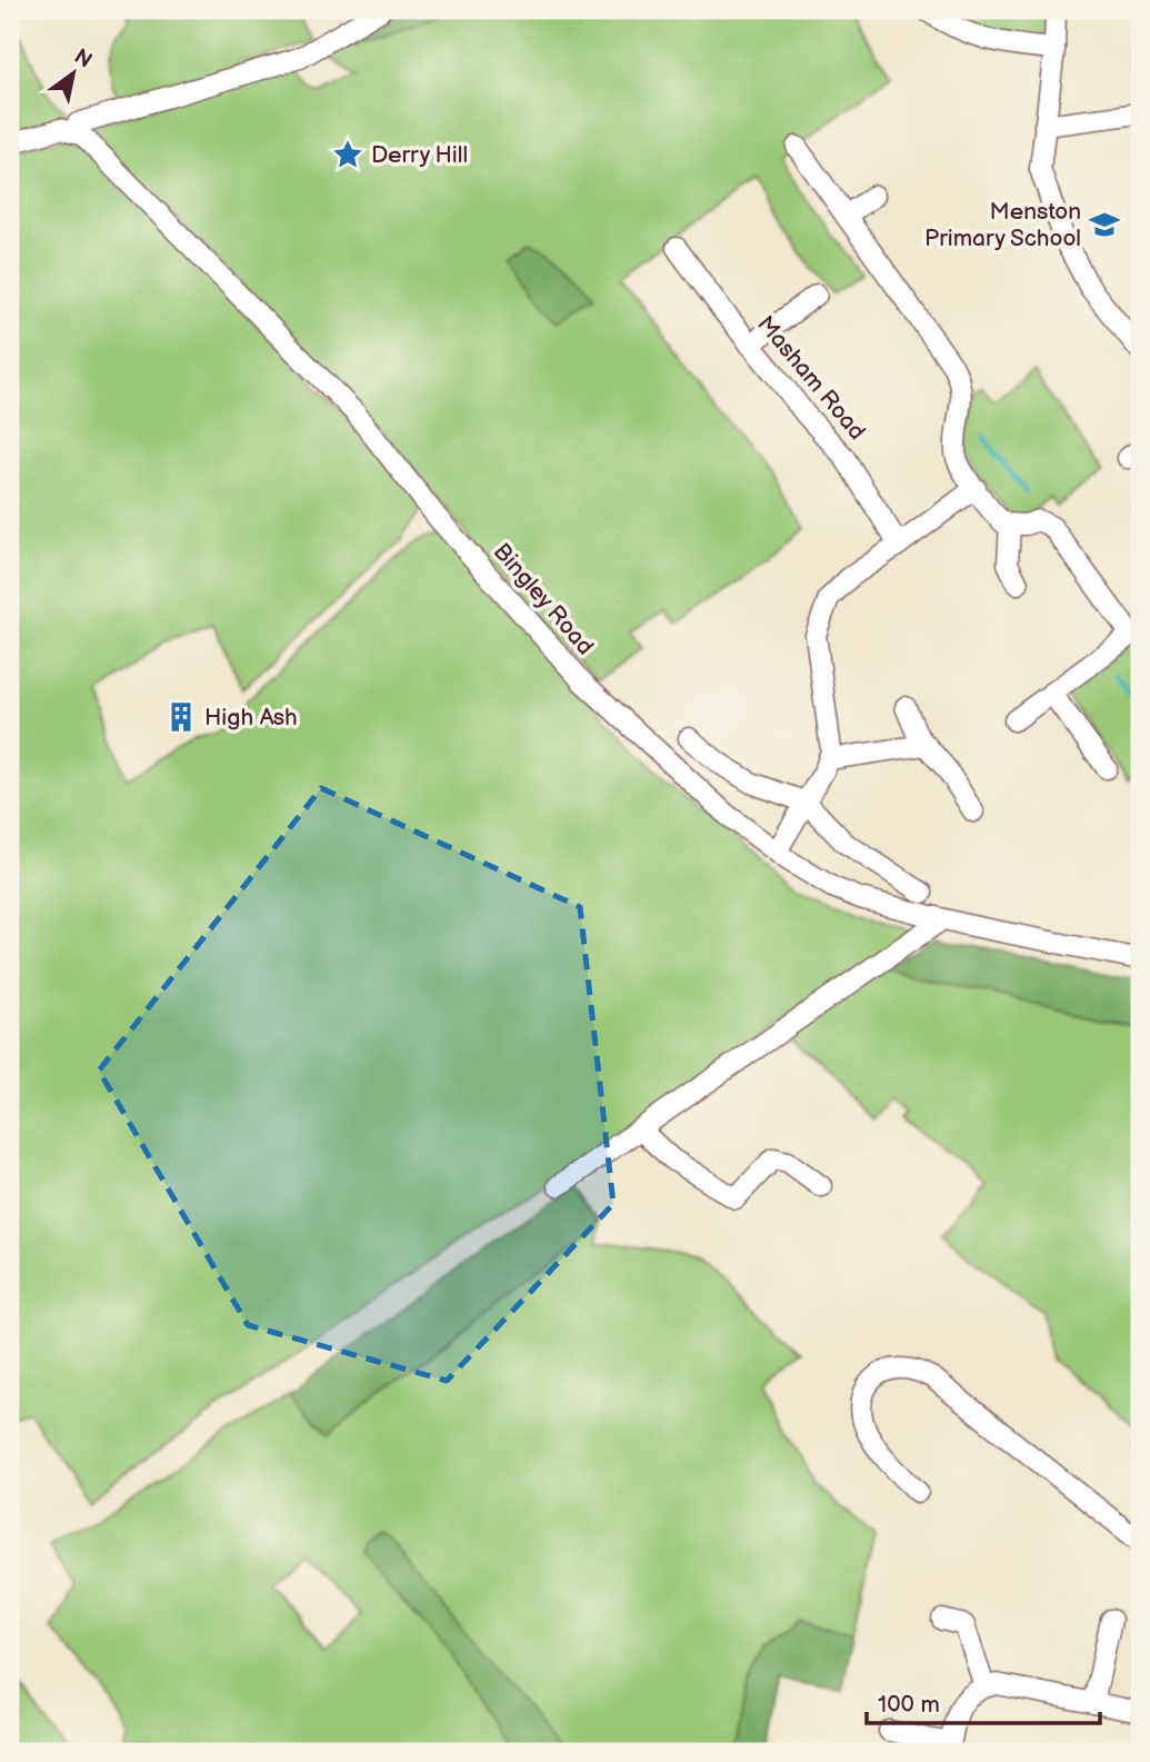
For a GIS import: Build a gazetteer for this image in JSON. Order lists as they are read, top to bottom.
{
  "streets": {
    "street": ["Masham Road", "Bingley Road"]
  },
  "places": {
    "place": ["Derry Hill"],
    "school or university": ["Menston Primary School"],
    "building": ["High Ash"]
  },
  "scale_bar": "100 m",
  "north": "top right"
}
